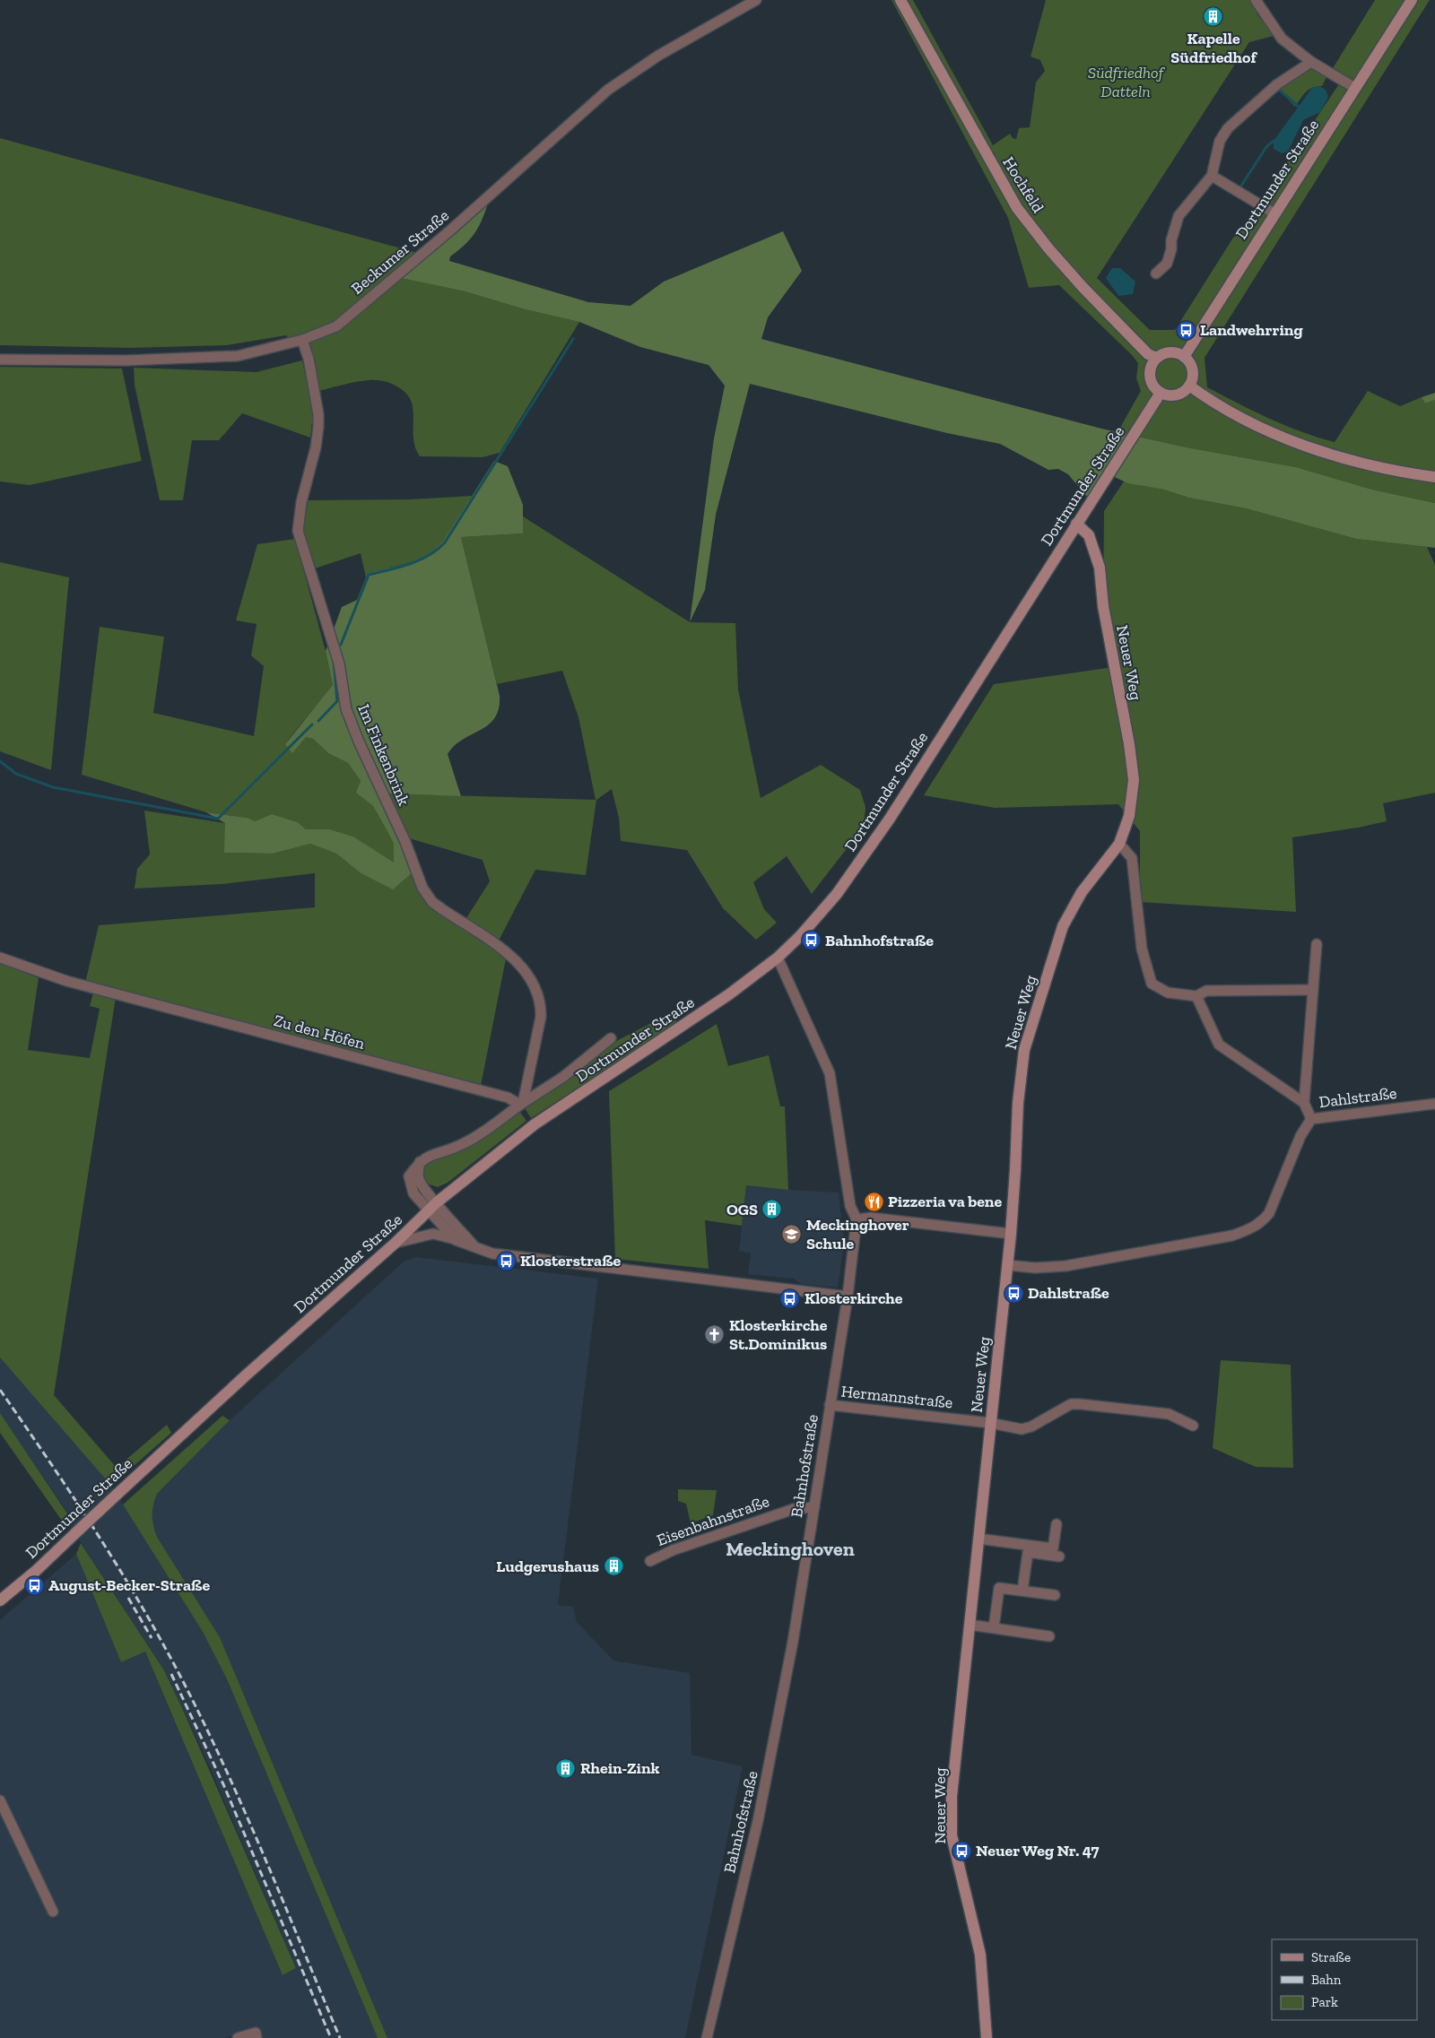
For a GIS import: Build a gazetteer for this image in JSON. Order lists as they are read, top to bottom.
{
  "streets": {
    "street": [
      "Dortmunder Straße",
      "Hochfeld",
      "Beckumer Straße",
      "Neuer Weg",
      "Im Finkenbrink",
      "Zu den Höfen",
      "Dahlstraße",
      "Hermannstraße",
      "Bahnhofstraße",
      "Eisenbahnstraße"
    ]
  },
  "crossings": [
    ["Dortmunder Straße", "Hochfeld"],
    ["Dortmunder Straße", "Neuer Weg"],
    ["Dortmunder Straße", "Bahnhofstraße"],
    ["Beckumer Straße", "Im Finkenbrink"],
    ["Neuer Weg", "Dahlstraße"],
    ["Neuer Weg", "Hermannstraße"],
    ["Im Finkenbrink", "Zu den Höfen"],
    ["Hermannstraße", "Bahnhofstraße"],
    ["Bahnhofstraße", "Eisenbahnstraße"]
  ],
  "districts": ["Meckinghoven"],
  "parks": ["Südfriedhof Datteln"],
  "places": {
    "building": [
      "Kapelle Südfriedhof",
      "OGS",
      "Ludgerushaus",
      "Rhein-Zink"
    ],
    "bus stop": [
      "Landwehrring",
      "Bahnhofstraße",
      "Klosterstraße",
      "Dahlstraße",
      "Klosterkirche",
      "August-Becker-Straße",
      "Neuer Weg Nr. 47"
    ],
    "restaurant": ["Pizzeria va bene"],
    "school or university": ["Meckinghover Schule"],
    "church": ["Klosterkirche St.Dominikus"]
  },
  "legend": ["Straße", "Bahn", "Park"]
}
